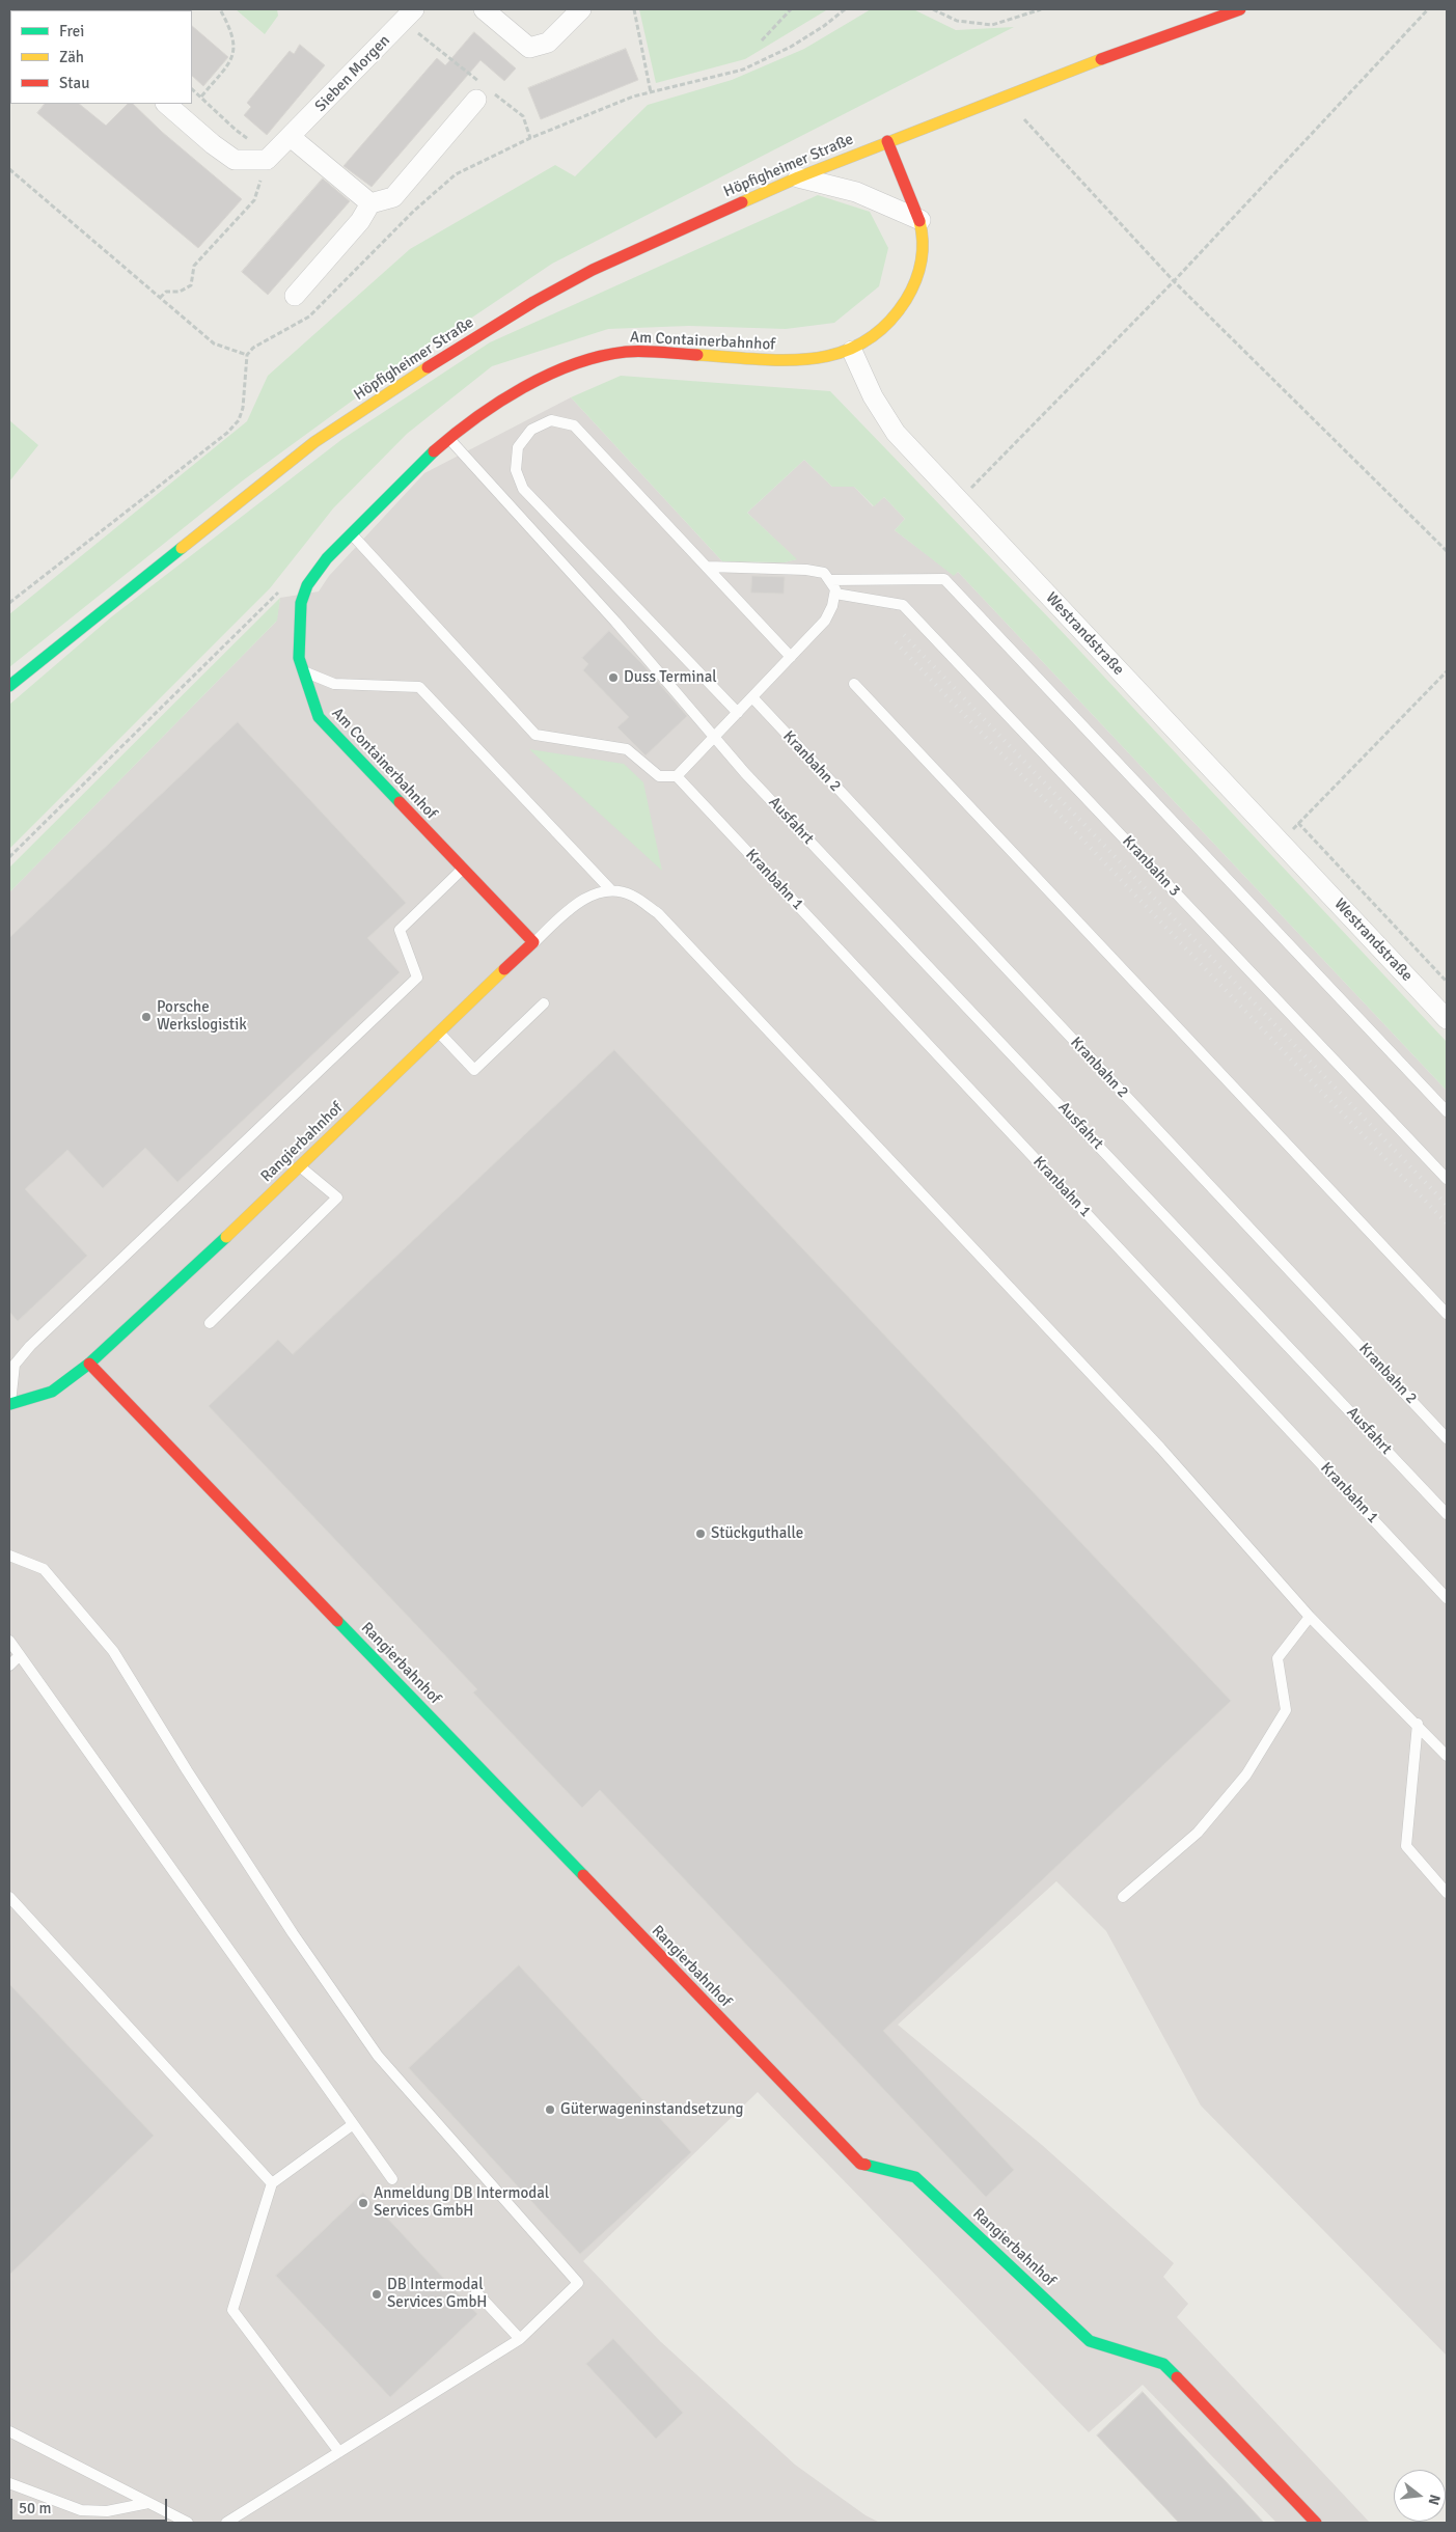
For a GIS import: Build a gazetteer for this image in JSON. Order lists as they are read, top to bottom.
{
  "streets": {
    "street": [
      "Sieben Morgen",
      "Höpfigheimer Straße",
      "Am Containerbahnhof",
      "Westrandstraße",
      "Rangierbahnhof"
    ],
    "lane": [
      "Kranbahn 2",
      "Ausfahrt",
      "Kranbahn 3",
      "Kranbahn 1"
    ]
  },
  "crossings": [
    ["Am Containerbahnhof", "Westrandstraße"],
    ["Am Containerbahnhof", "Rangierbahnhof"]
  ],
  "places": [
    "Duss Terminal",
    "Porsche Werkslogistik",
    "Stückguthalle",
    "Güterwageninstandsetzung",
    "Anmeldung DB Intermodal Services GmbH",
    "DB Intermodal Services GmbH"
  ],
  "legend": ["Frei", "Zäh", "Stau"],
  "scale_bar": "50 m",
  "north": "right"
}
